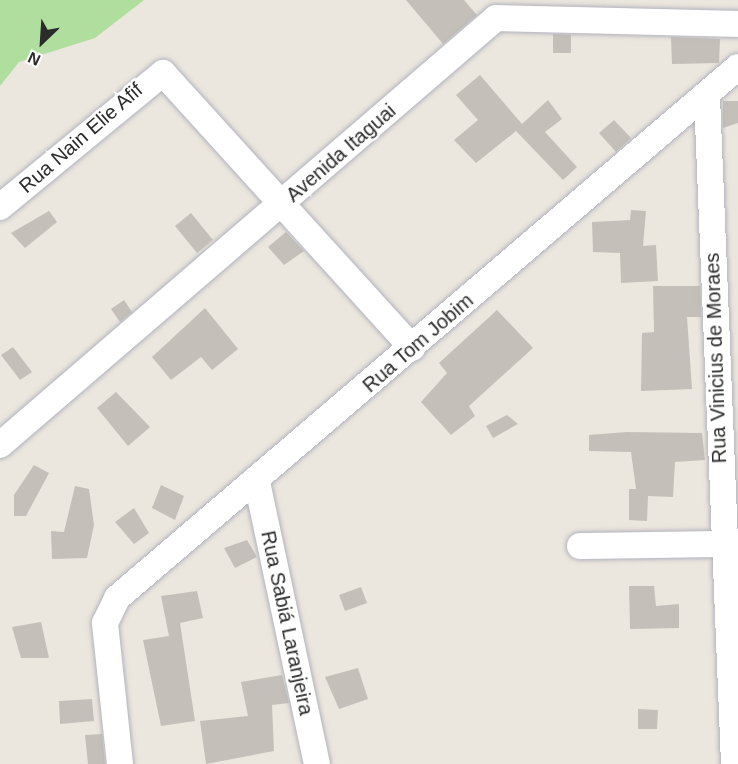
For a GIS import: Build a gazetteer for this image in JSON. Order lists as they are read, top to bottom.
{
  "streets": {
    "street": [
      "Rua Nain Elie Afif",
      "Avenida Itaguai",
      "Rua Tom Jobim",
      "Rua Vinicius de Moraes",
      "Rua Sabiá Laranjeira"
    ]
  },
  "crossings": [
    ["Rua Nain Elie Afif", "Avenida Itaguai"],
    ["Rua Tom Jobim", "Rua Vinicius de Moraes"],
    ["Rua Tom Jobim", "Rua Sabiá Laranjeira"]
  ],
  "north": "bottom left"
}
